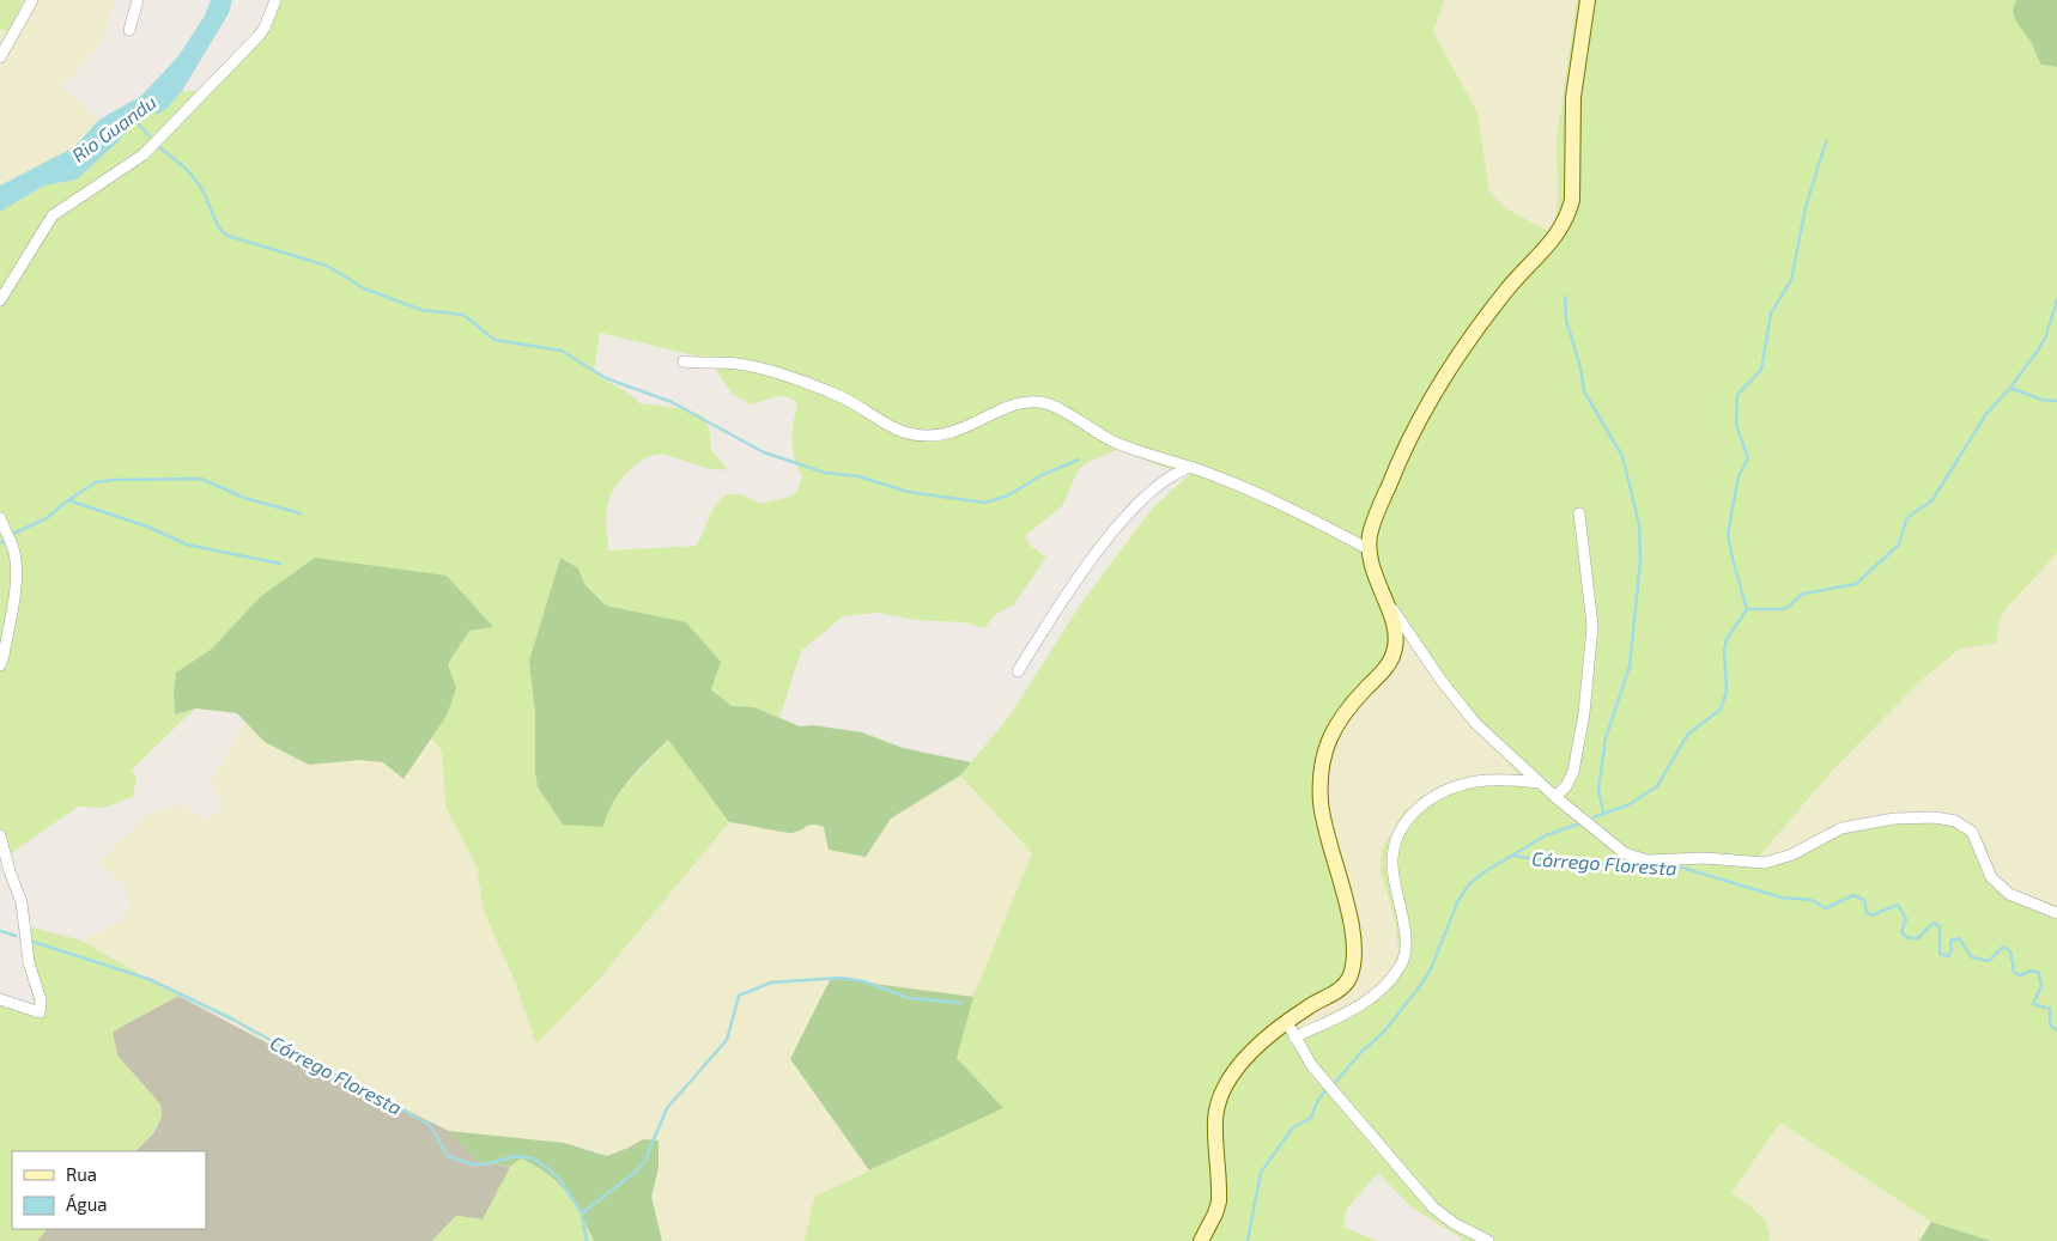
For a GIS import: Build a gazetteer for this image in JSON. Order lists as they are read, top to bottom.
{
  "water": ["Rio Guandu", "Córrego Floresta"],
  "legend": ["Rua", "Água"]
}
